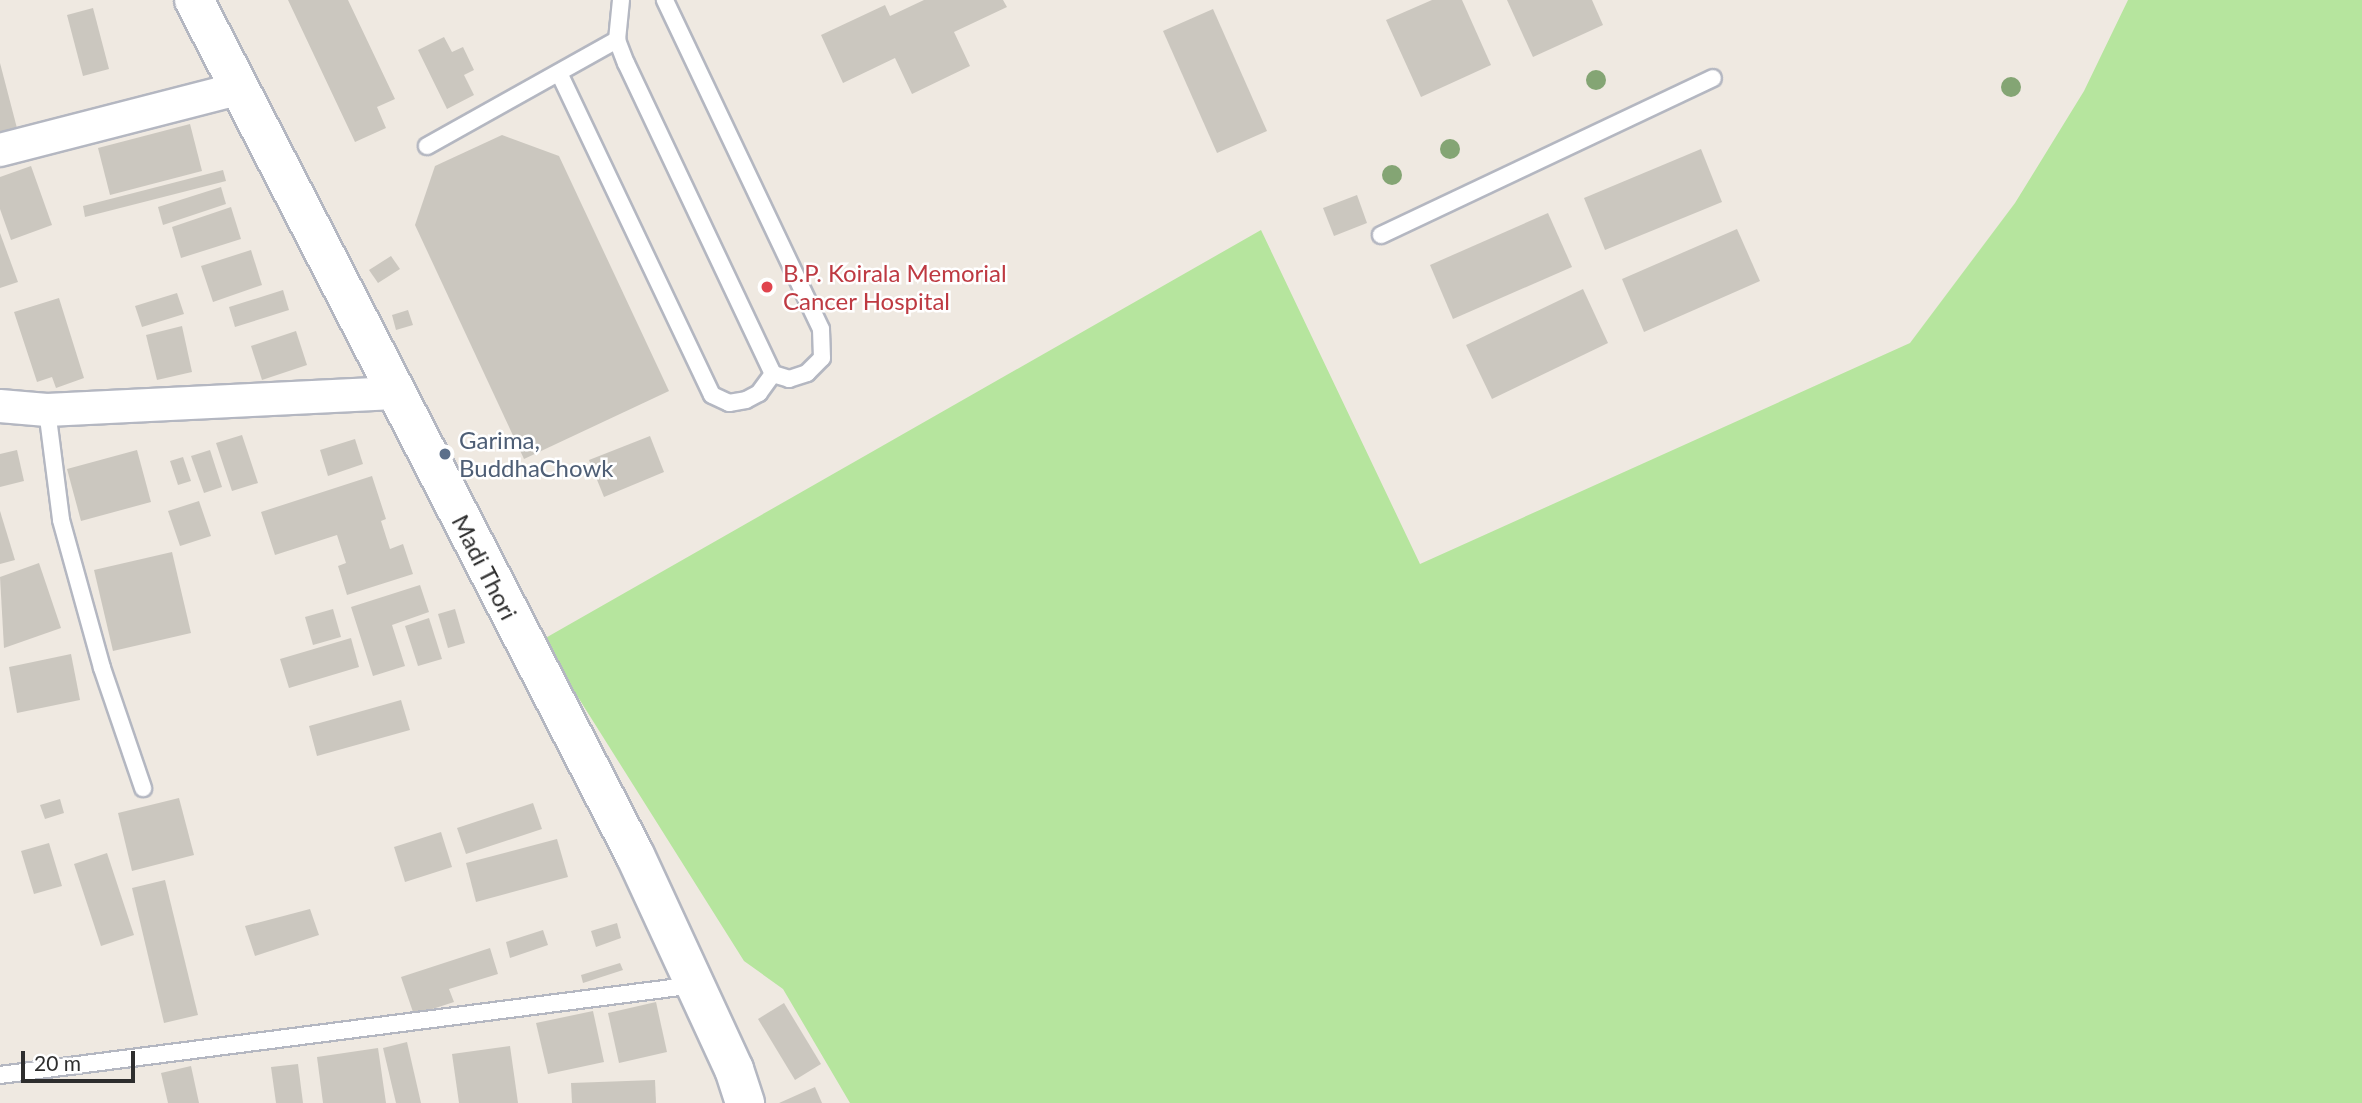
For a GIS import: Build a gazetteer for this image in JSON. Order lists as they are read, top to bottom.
{
  "streets": {
    "main road": ["Madi Thori"]
  },
  "places": ["B.P. Koirala Memorial Cancer Hospital", "Garima, BuddhaChowk"],
  "scale_bar": "20 m"
}
